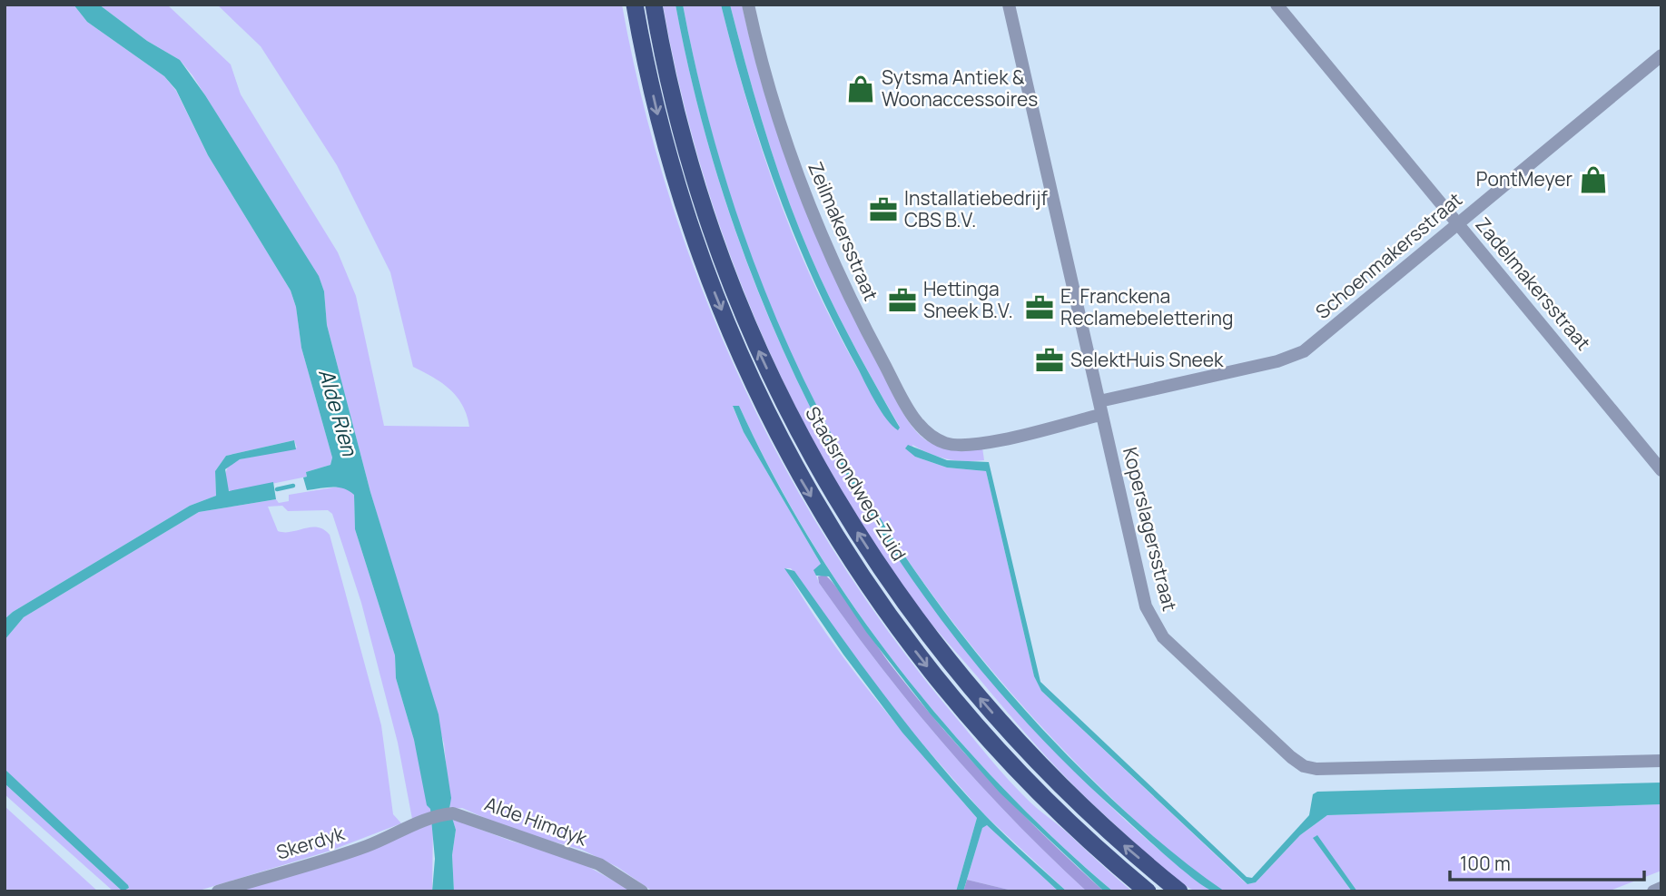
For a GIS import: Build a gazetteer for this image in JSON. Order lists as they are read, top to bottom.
{
  "streets": {
    "highway": ["Stadsrondweg-Zuid"],
    "street": [
      "Zeilmakersstraat",
      "Schoenmakersstraat",
      "Zadelmakersstraat",
      "Koperslagersstraat",
      "Alde Himdyk",
      "Skerdyk"
    ]
  },
  "crossings": [
    ["Zeilmakersstraat", "Koperslagersstraat"],
    ["Schoenmakersstraat", "Zadelmakersstraat"],
    ["Schoenmakersstraat", "Koperslagersstraat"],
    ["Alde Himdyk", "Skerdyk"]
  ],
  "water": ["Alde Rien"],
  "places": {
    "shop": ["Sytsma Antiek & Woonaccessoires", "PontMeyer"],
    "office": [
      "Installatiebedrijf CBS B.V.",
      "Hettinga Sneek B.V.",
      "E. Franckena Reclamebelettering",
      "SelektHuis Sneek"
    ]
  },
  "scale_bar": "100 m"
}
